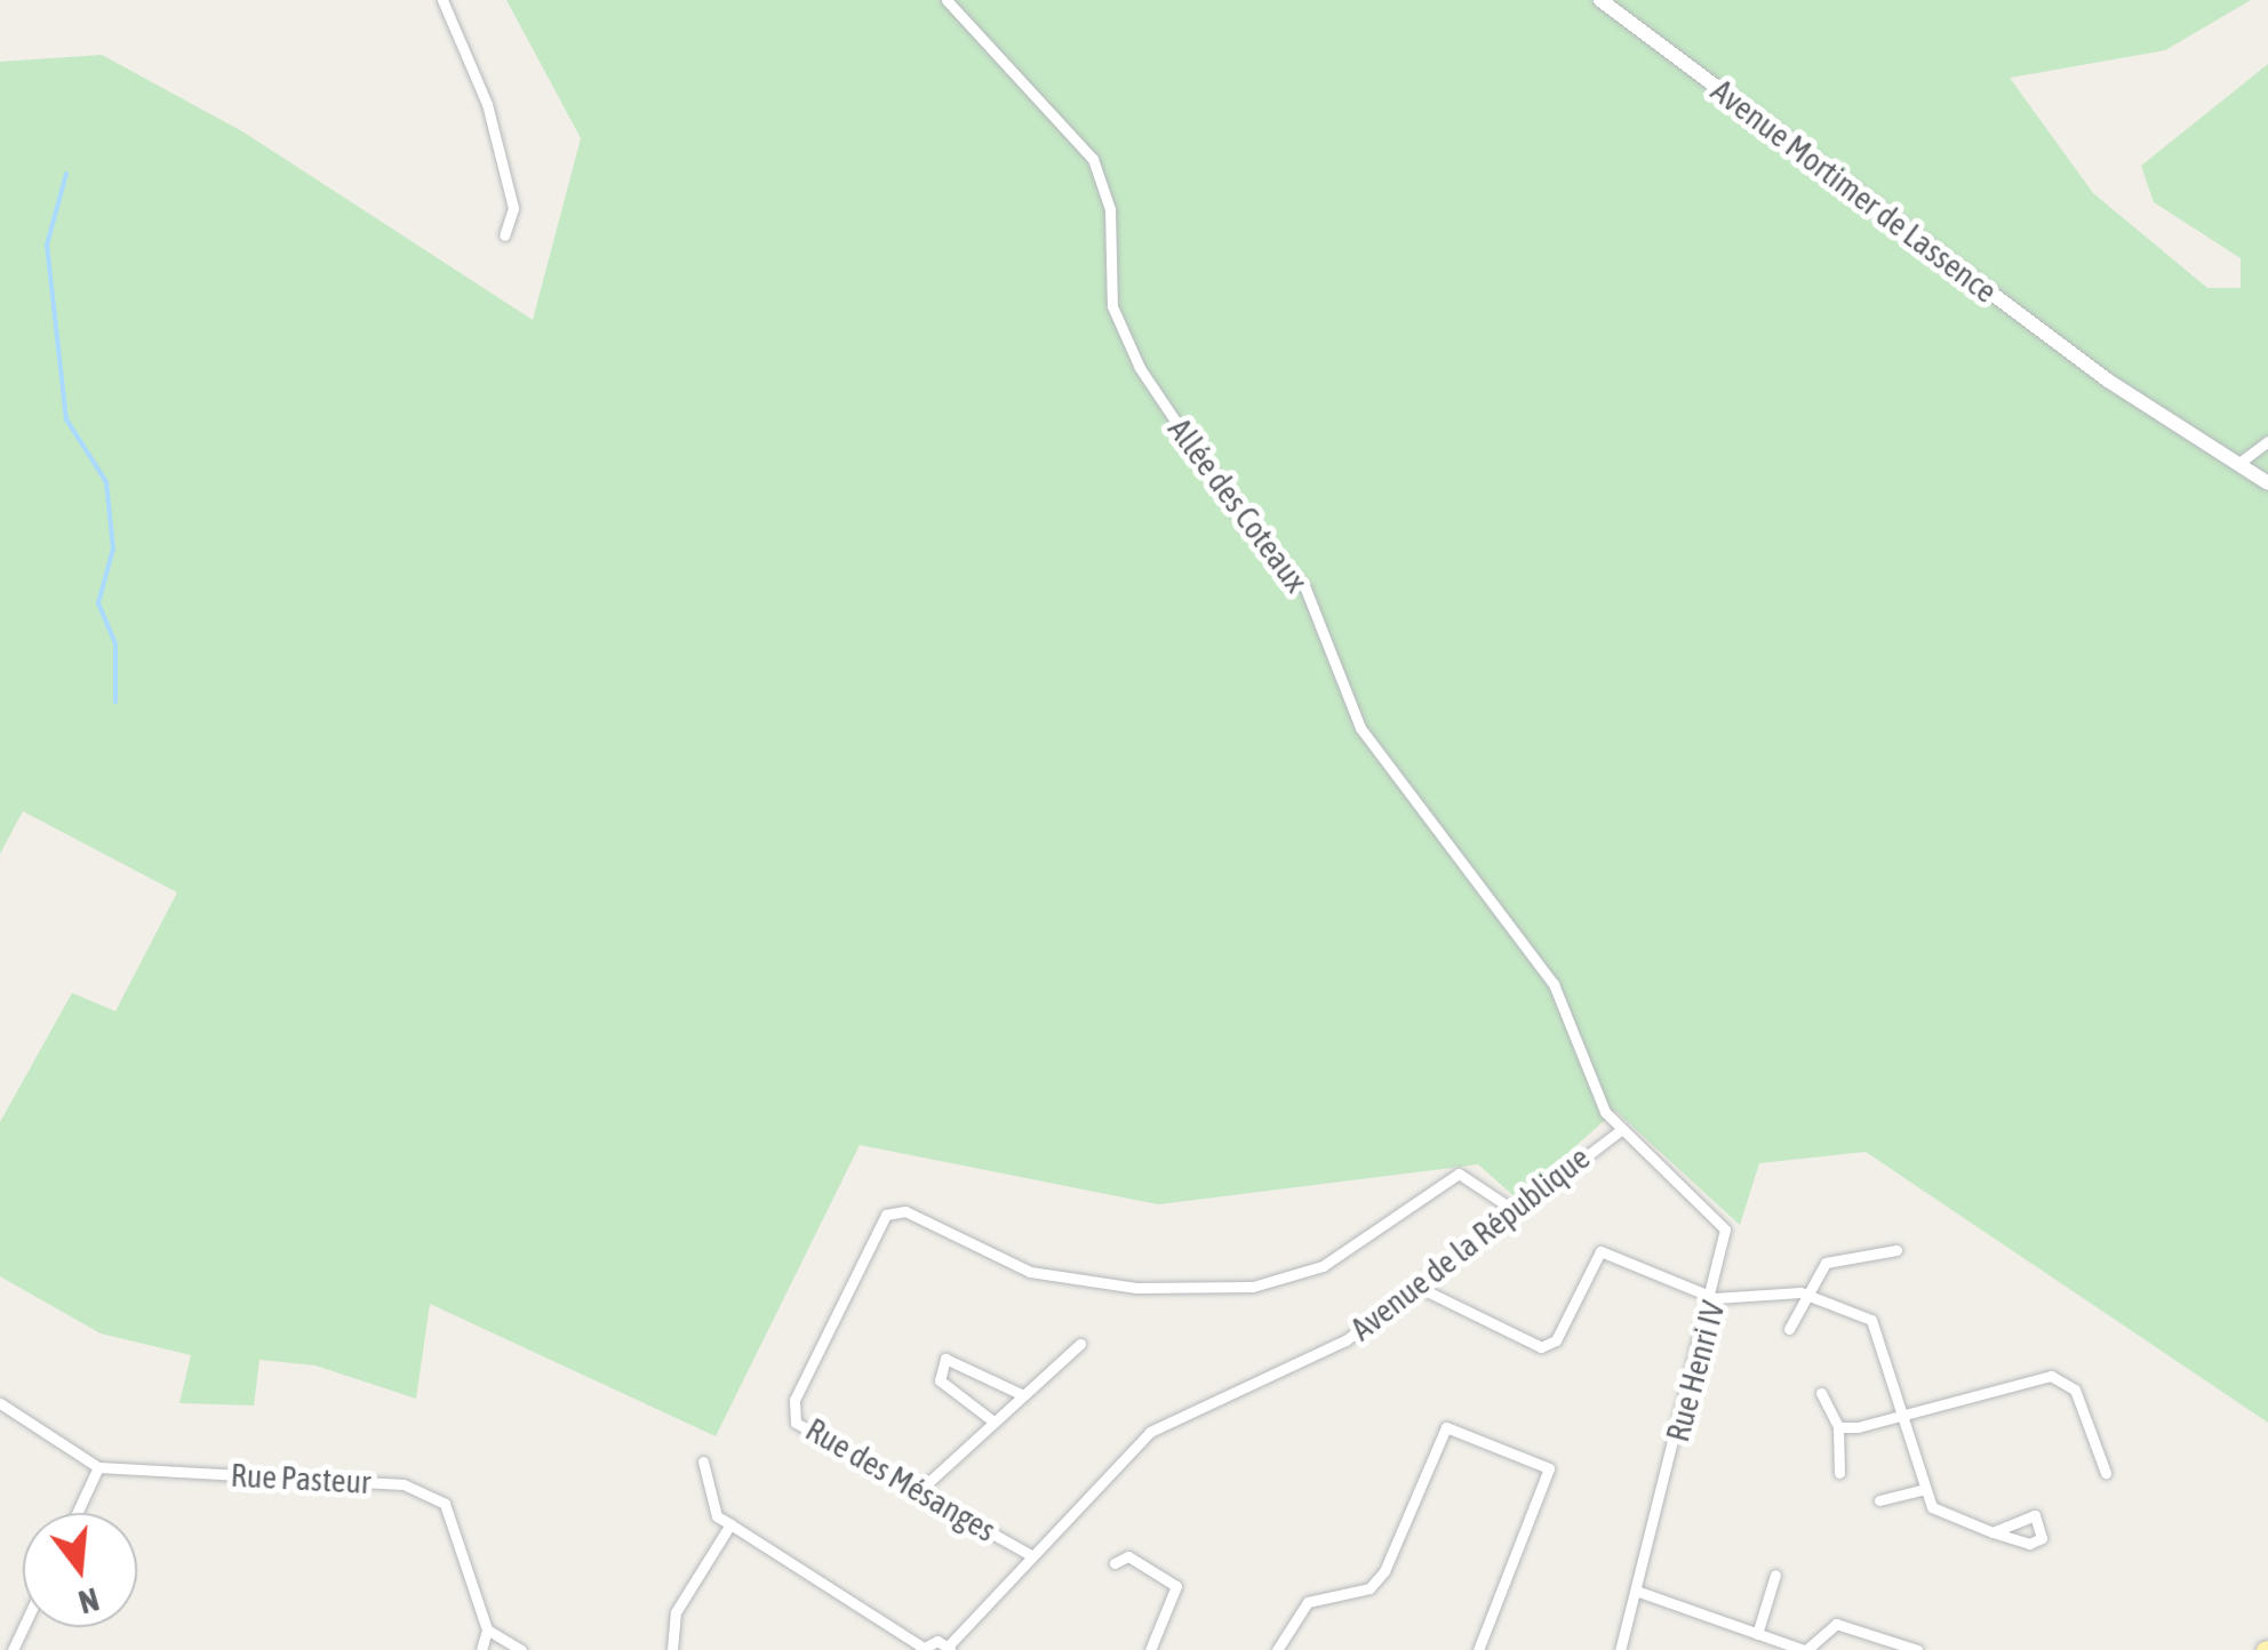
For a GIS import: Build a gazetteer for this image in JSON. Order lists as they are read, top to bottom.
{
  "streets": {
    "street": [
      "Avenue Mortimer de Lassence",
      "Allée des Coteaux",
      "Avenue de la République",
      "Rue Henri IV",
      "Rue Pasteur",
      "Rue des Mésanges"
    ]
  },
  "crossings": [
    ["Allée des Coteaux", "Avenue de la République"],
    ["Allée des Coteaux", "Rue Henri IV"],
    ["Avenue de la République", "Rue Henri IV"],
    ["Avenue de la République", "Rue des Mésanges"]
  ],
  "north": "bottom"
}
